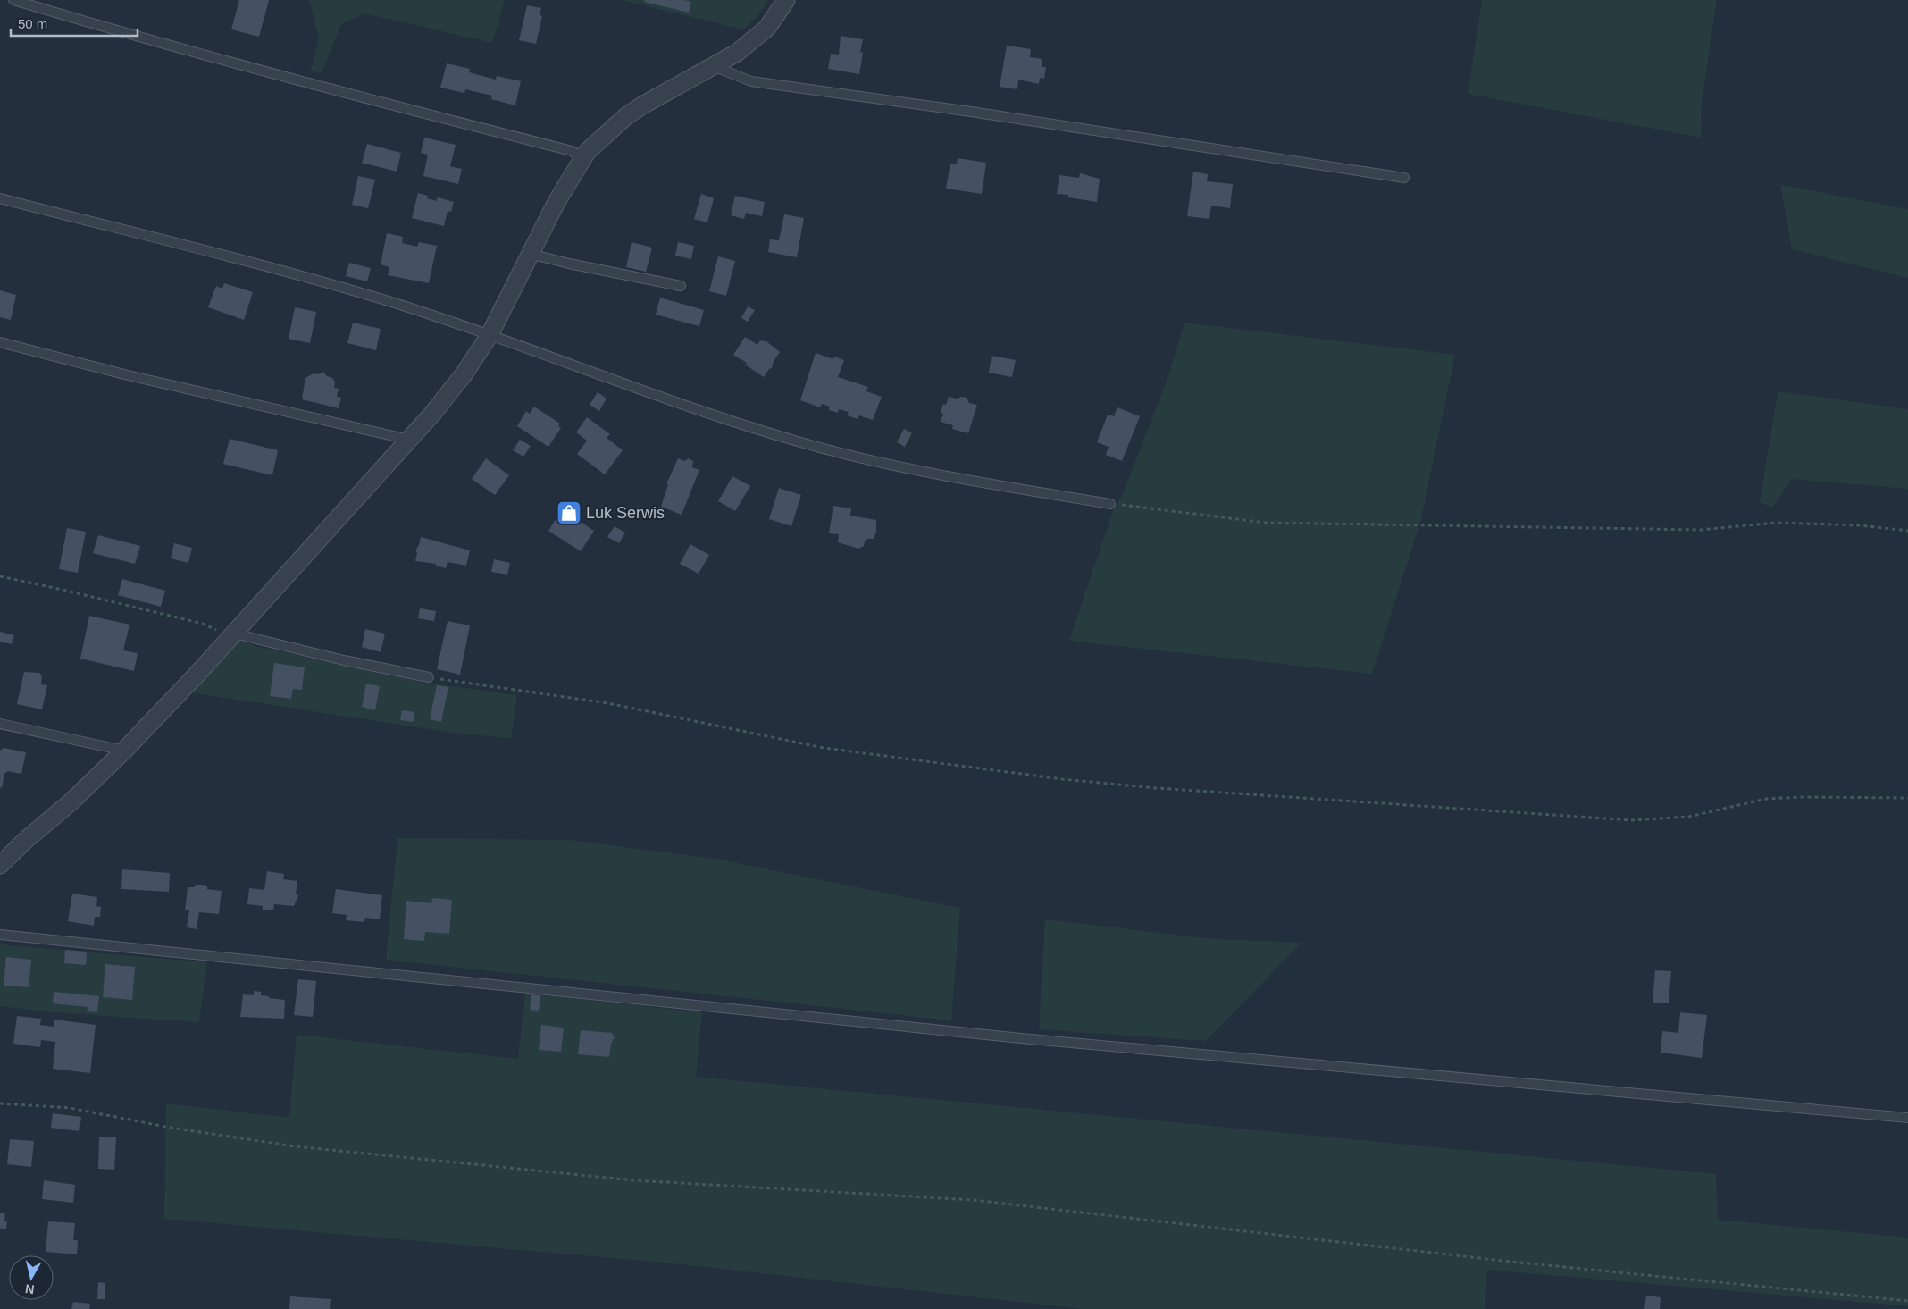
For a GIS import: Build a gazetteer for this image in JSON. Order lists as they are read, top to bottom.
{
  "places": {
    "shop": ["Luk Serwis"]
  },
  "scale_bar": "50 m",
  "north": "bottom"
}
